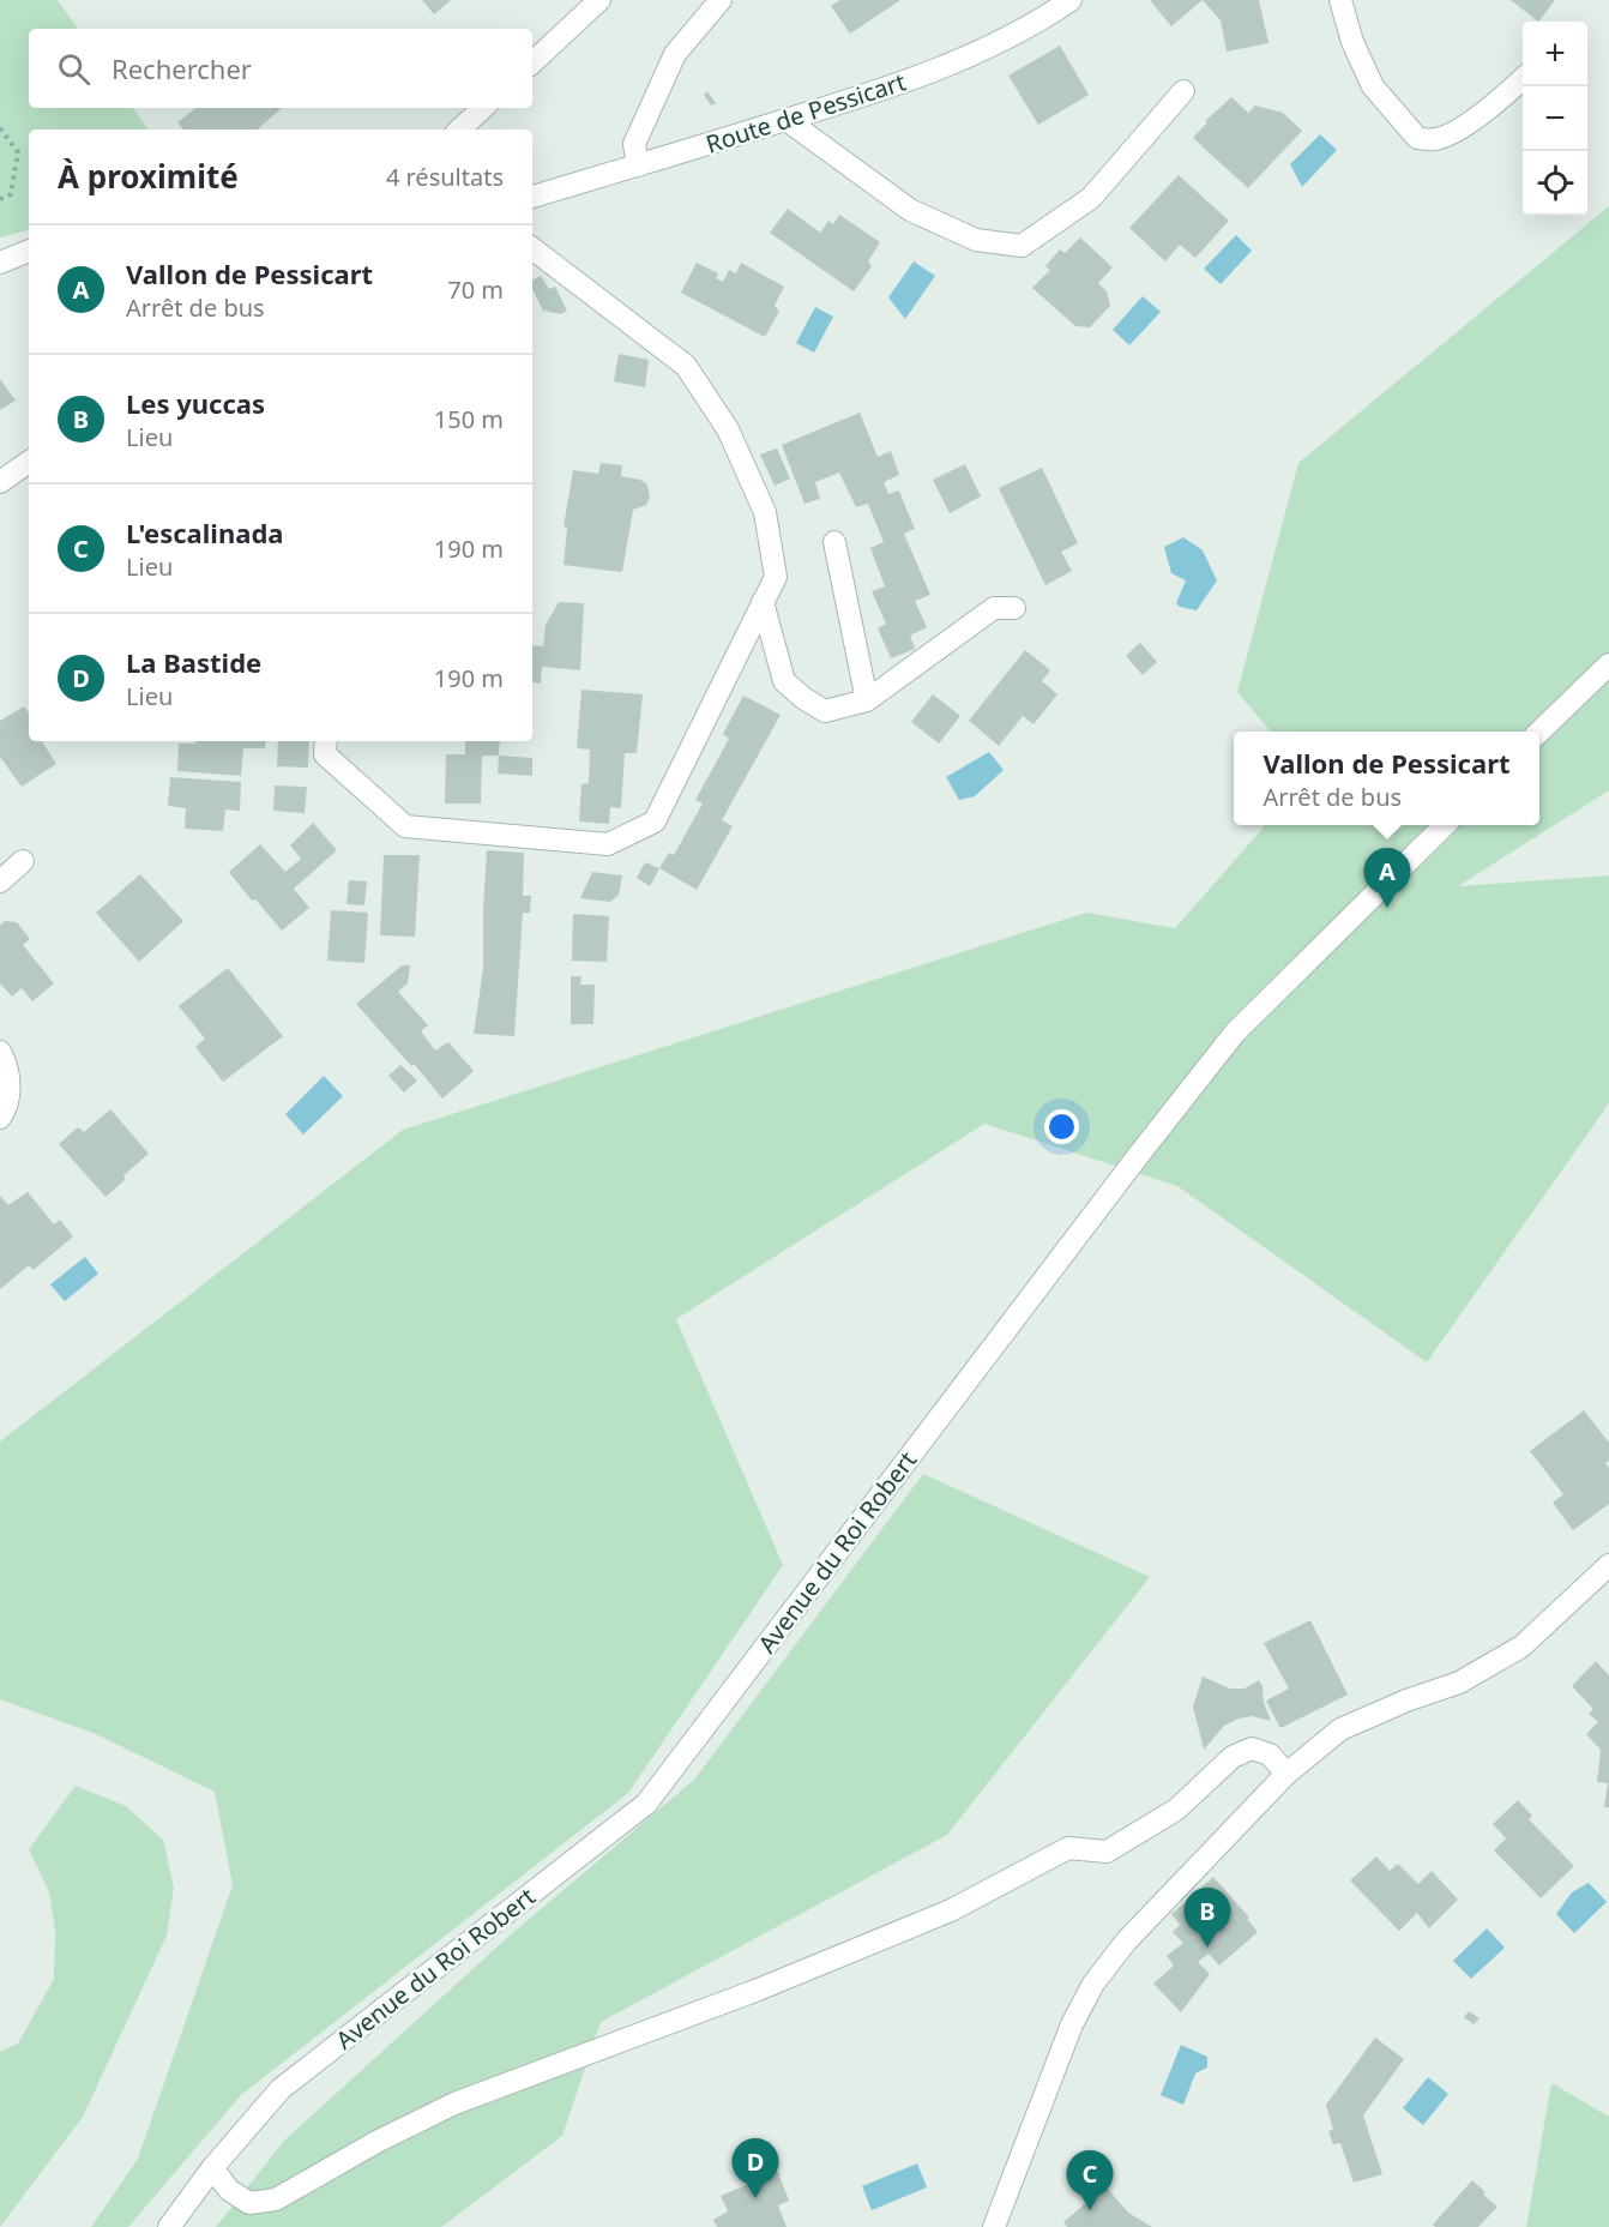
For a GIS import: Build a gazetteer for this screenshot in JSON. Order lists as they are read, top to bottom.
{
  "streets": {
    "street": ["Route de Pessicart", "Avenue du Roi Robert"]
  },
  "page": {
    "map_buttons": ["+", "−"],
    "search": "Rechercher",
    "heading": ["À proximité", "4 résultats"],
    "list": [
      {
        "mark": "A",
        "name": "Vallon de Pessicart",
        "note": "Arrêt de bus",
        "value": "70 m"
      },
      {
        "mark": "B",
        "name": "Les yuccas",
        "note": "Lieu",
        "value": "150 m"
      },
      {
        "mark": "C",
        "name": "L'escalinada",
        "note": "Lieu",
        "value": "190 m"
      },
      {
        "mark": "D",
        "name": "La Bastide",
        "note": "Lieu",
        "value": "190 m"
      }
    ],
    "popup": ["Vallon de Pessicart", "Arrêt de bus"],
    "pins": [
      "A",
      "B",
      "D",
      "C"
    ]
  }
}
